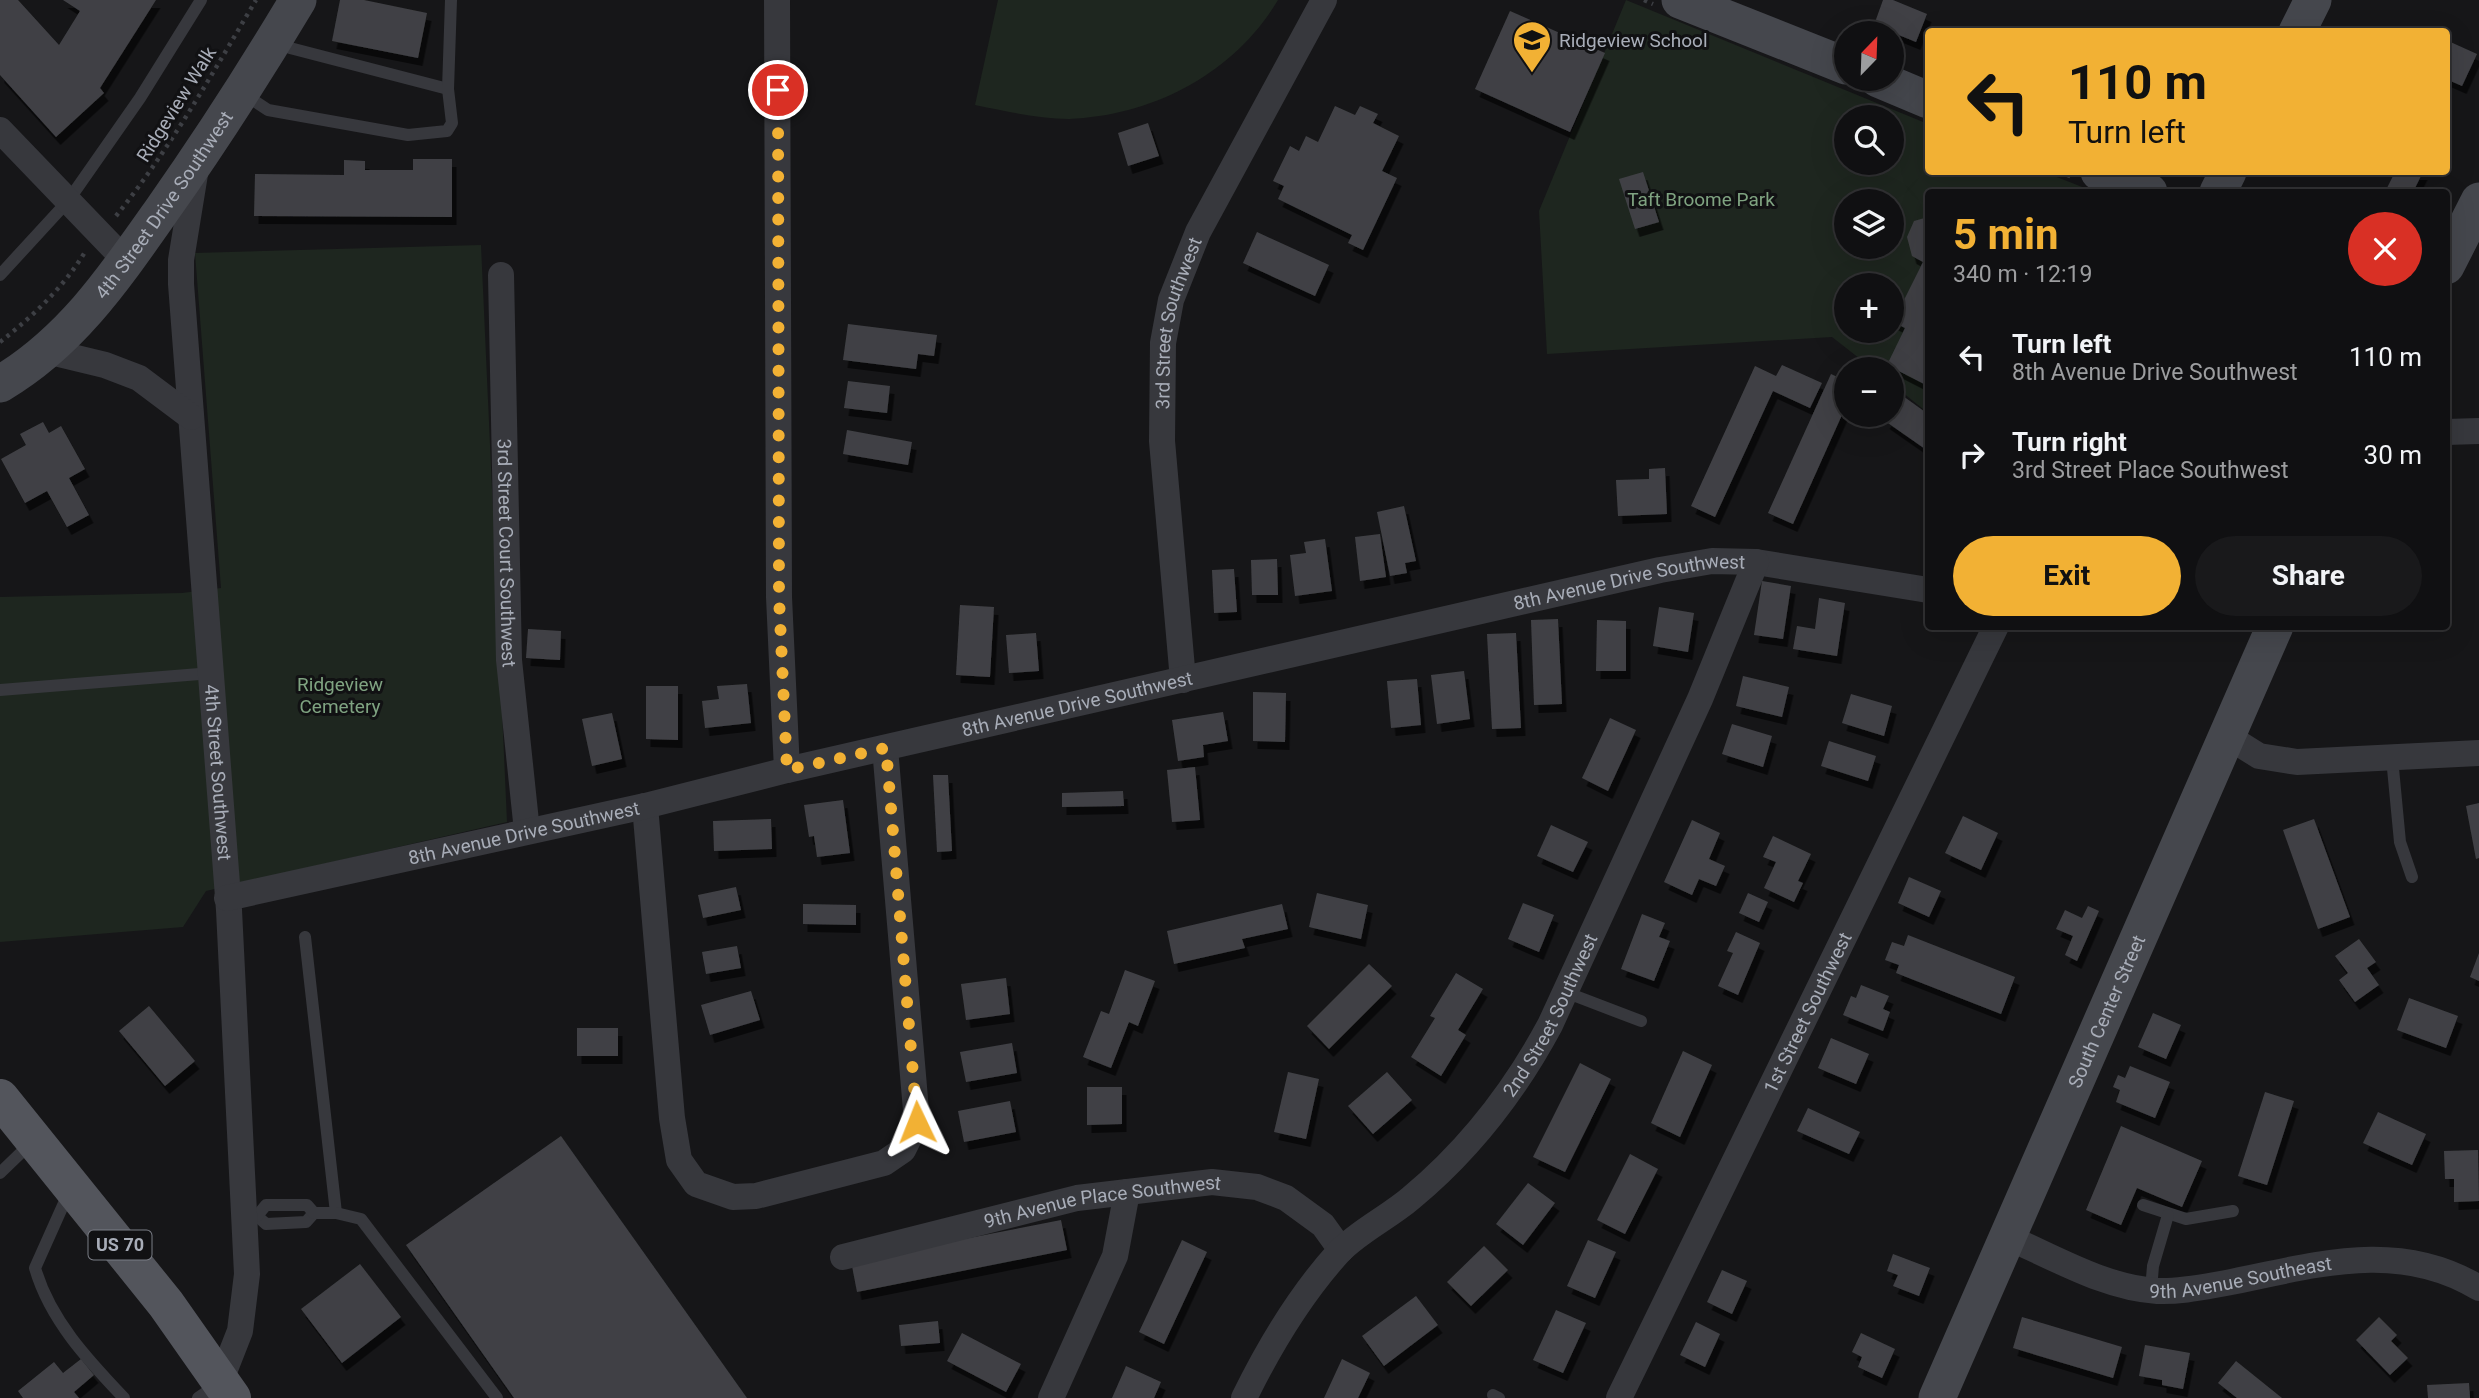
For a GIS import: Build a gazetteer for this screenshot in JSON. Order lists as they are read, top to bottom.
{
  "streets": {
    "main road": ["US 70"],
    "street": [
      "4th Street Drive Southwest",
      "3rd Street Southwest",
      "3rd Street Court Southwest",
      "8th Avenue Drive Southwest",
      "4th Street Southwest",
      "1st Street Southwest",
      "South Center Street",
      "2nd Street Southwest",
      "9th Avenue Place Southwest",
      "9th Avenue Southeast"
    ],
    "path": ["Ridgeview Walk"]
  },
  "crossings": [
    ["4th Street Drive Southwest", "4th Street Southwest"],
    ["3rd Street Southwest", "8th Avenue Drive Southwest"],
    ["3rd Street Court Southwest", "8th Avenue Drive Southwest"],
    ["8th Avenue Drive Southwest", "4th Street Southwest"],
    ["8th Avenue Drive Southwest", "2nd Street Southwest"],
    ["4th Street Southwest", "US 70"],
    ["South Center Street", "9th Avenue Southeast"],
    ["2nd Street Southwest", "9th Avenue Place Southwest"]
  ],
  "parks": ["Taft Broome Park", "Ridgeview Cemetery"],
  "places": {
    "school or university": ["Ridgeview School"]
  },
  "north": "top right",
  "page": {
    "map_buttons": ["+", "−"],
    "turn": ["110 m", "Turn left"],
    "heading": ["5 min", "340 m · 12:19"],
    "list": [
      {
        "name": "Turn left",
        "note": "8th Avenue Drive Southwest",
        "value": "110 m"
      },
      {
        "name": "Turn right",
        "note": "3rd Street Place Southwest",
        "value": "30 m"
      }
    ],
    "buttons": ["Exit", "Share"]
  }
}
